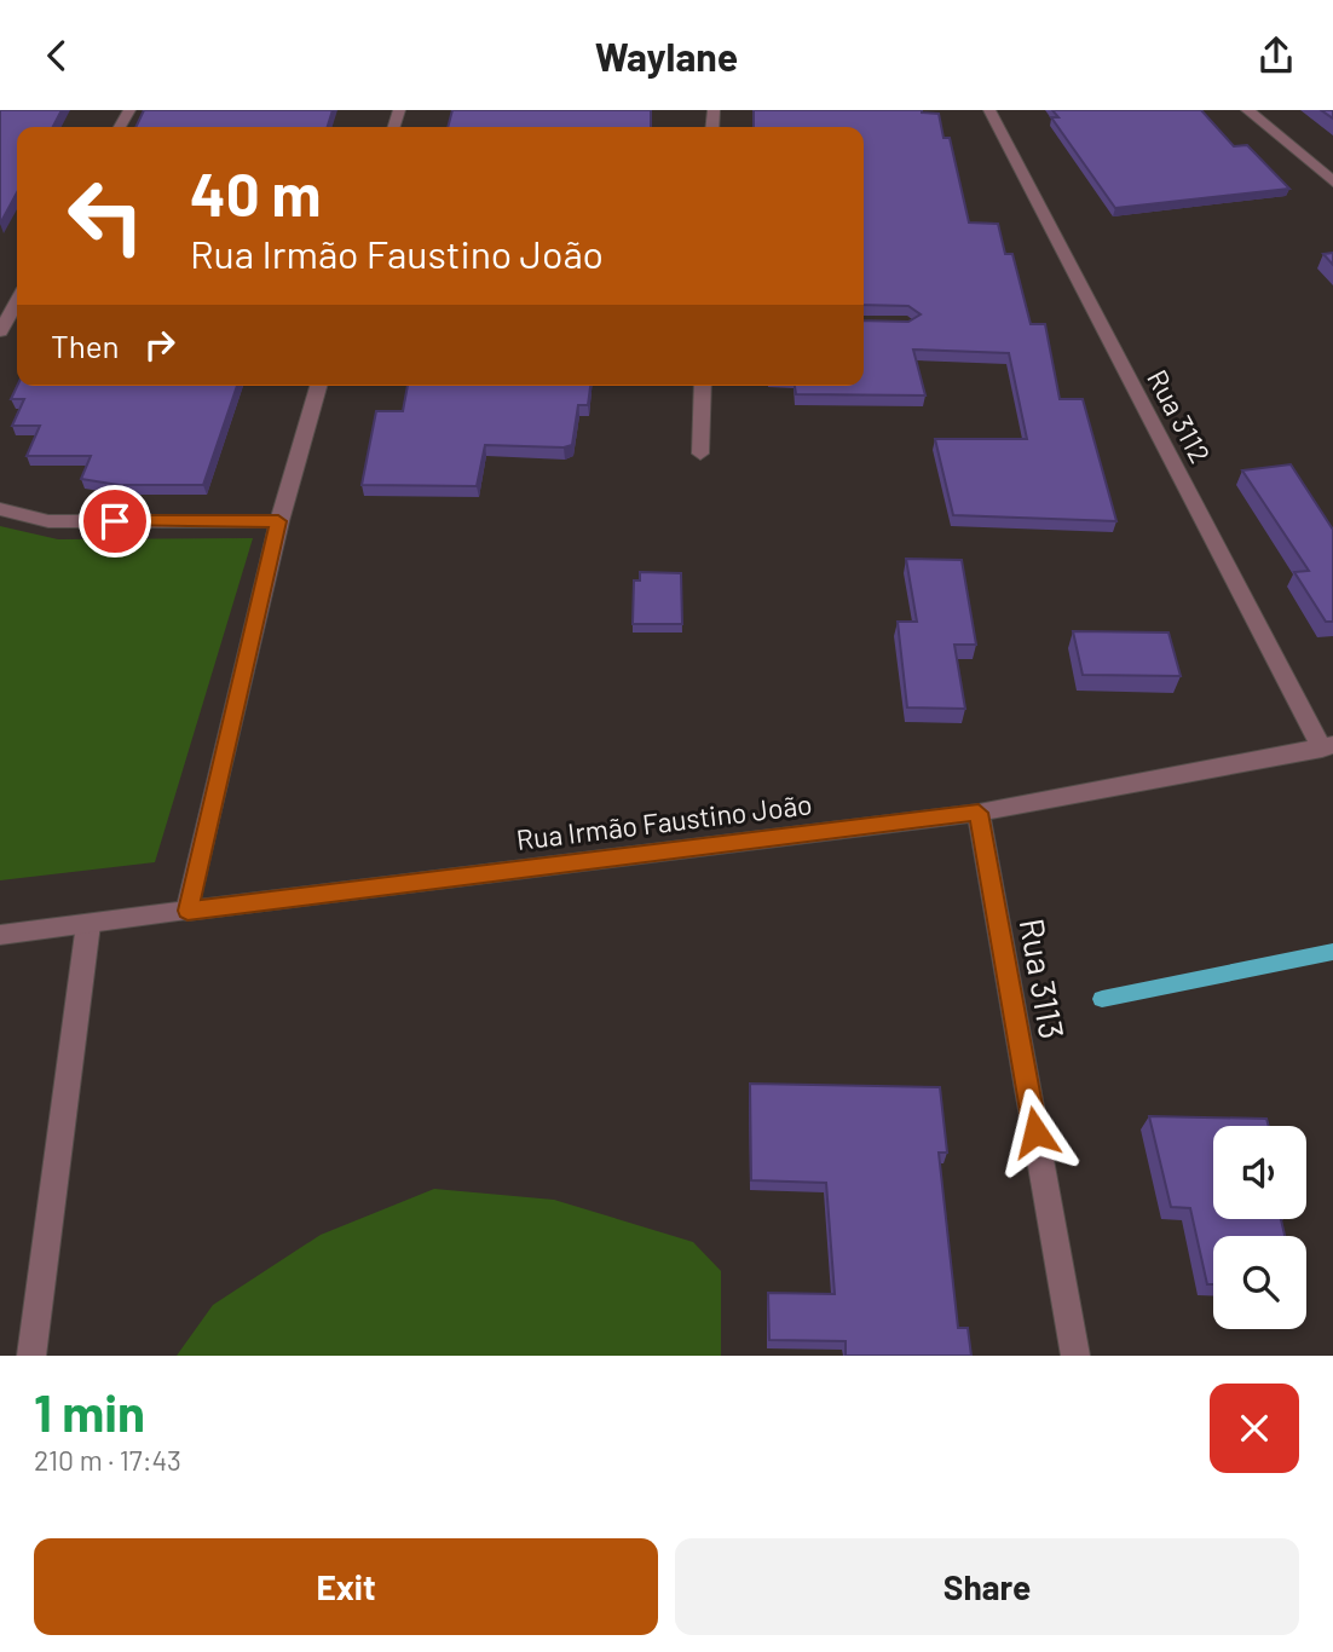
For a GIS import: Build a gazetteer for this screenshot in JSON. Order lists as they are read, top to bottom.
{
  "streets": {
    "street": ["Rua 3112", "Rua Irmão Faustino João", "Rua 3113"]
  },
  "crossings": [
    ["Rua 3112", "Rua Irmão Faustino João"],
    ["Rua Irmão Faustino João", "Rua 3113"]
  ],
  "page": {
    "header": "Waylane",
    "turn": ["40 m", "Rua Irmão Faustino João"],
    "then": "Then",
    "heading": ["1 min", "210 m · 17:43"],
    "buttons": ["Exit", "Share"]
  }
}
